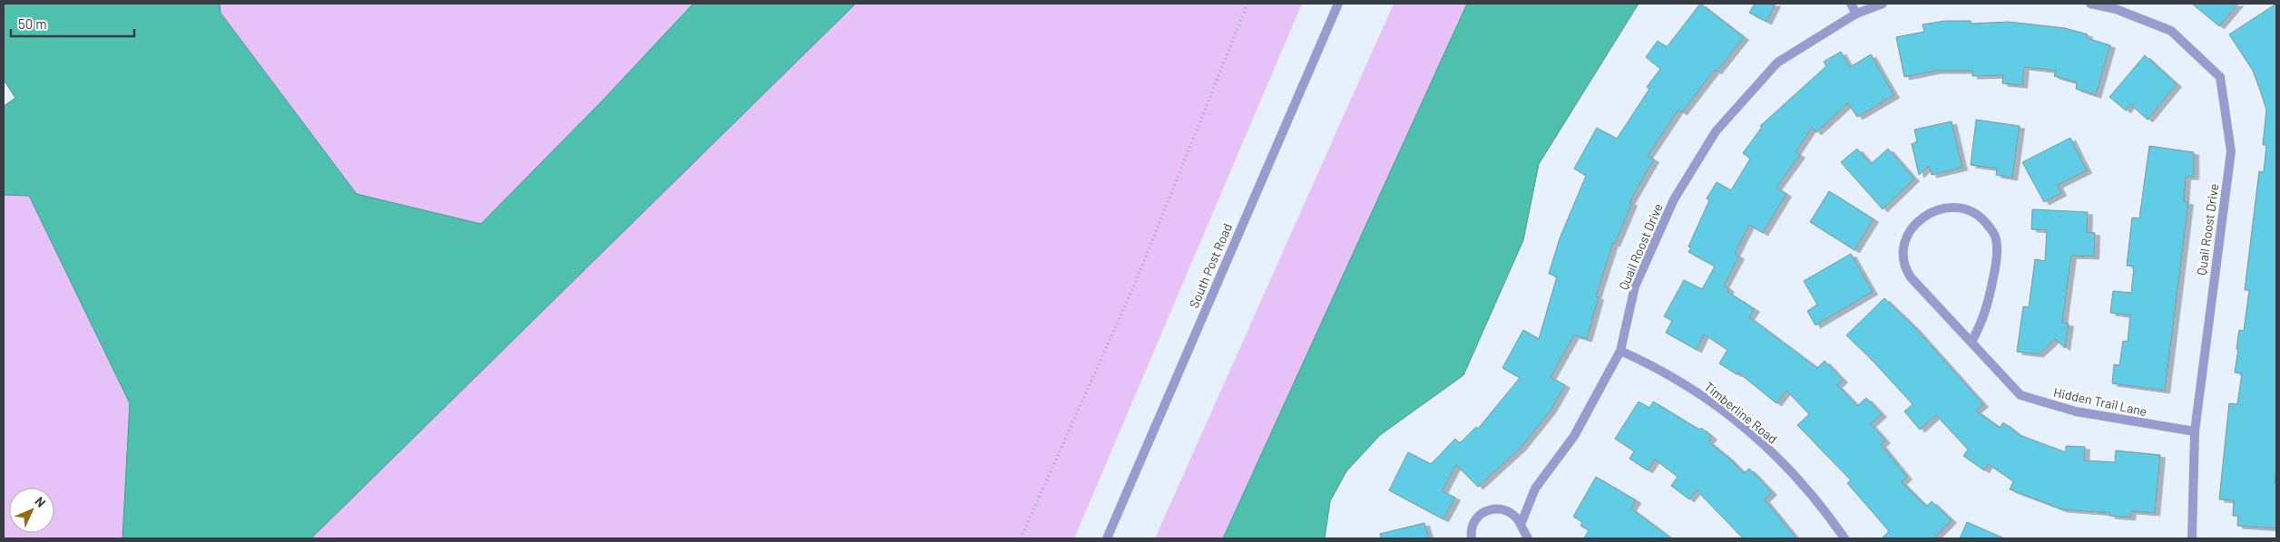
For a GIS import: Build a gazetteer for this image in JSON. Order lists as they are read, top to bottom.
{
  "streets": {
    "street": [
      "Quail Roost Drive",
      "South Post Road",
      "Hidden Trail Lane",
      "Timberline Road"
    ]
  },
  "crossings": [
    ["Quail Roost Drive", "Hidden Trail Lane"],
    ["Quail Roost Drive", "Timberline Road"]
  ],
  "scale_bar": "50 m",
  "north": "top right"
}
